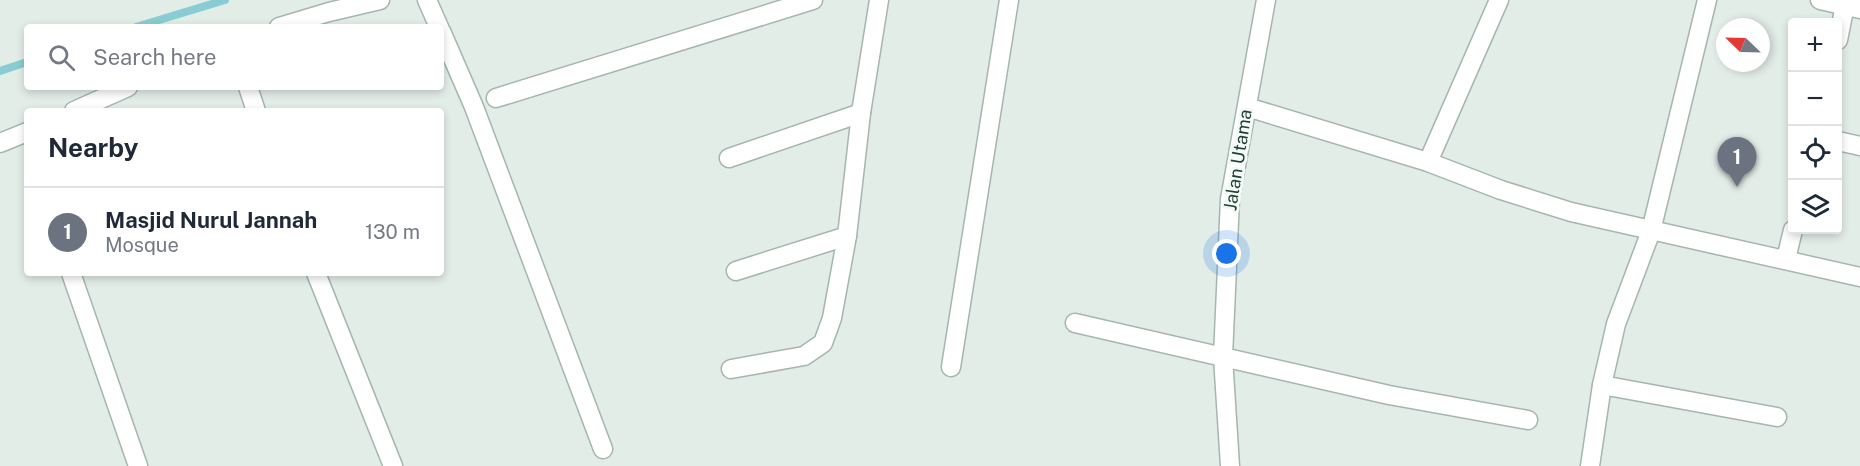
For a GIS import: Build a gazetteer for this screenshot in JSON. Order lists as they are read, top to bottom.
{
  "streets": {
    "street": ["Jalan Utama"]
  },
  "north": "top left",
  "page": {
    "map_buttons": ["+", "−"],
    "search": "Search here",
    "heading": "Nearby",
    "pins": "1",
    "list": [
      {
        "mark": "1",
        "name": "Masjid Nurul Jannah",
        "note": "Mosque",
        "value": "130 m"
      }
    ]
  }
}
